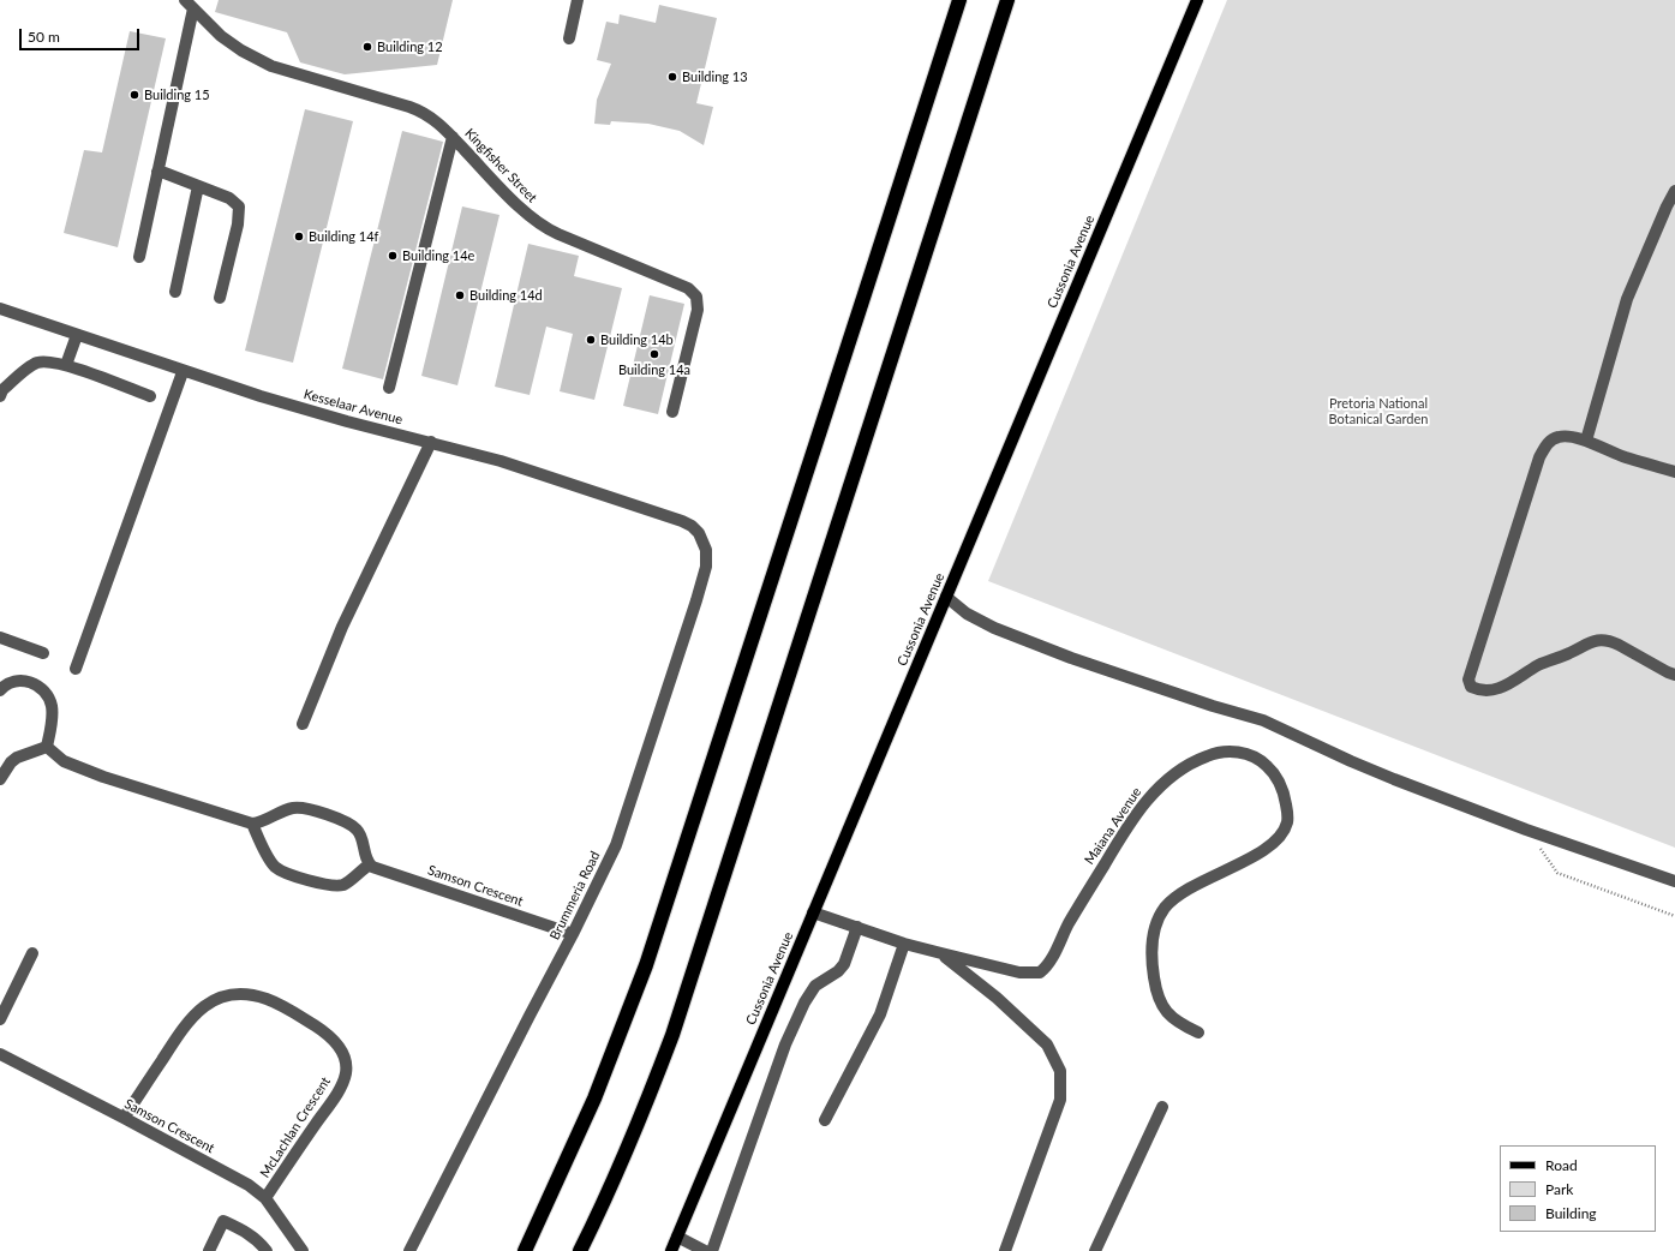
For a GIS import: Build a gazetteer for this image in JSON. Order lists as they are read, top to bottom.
{
  "streets": {
    "main road": ["Cussonia Avenue"],
    "street": [
      "Kingfisher Street",
      "Kesselaar Avenue",
      "Maiana Avenue",
      "Samson Crescent",
      "Brummeria Road",
      "McLachlan Crescent"
    ]
  },
  "crossings": [
    ["Cussonia Avenue", "Maiana Avenue"],
    ["Kesselaar Avenue", "Brummeria Road"],
    ["Samson Crescent", "Brummeria Road"],
    ["Samson Crescent", "McLachlan Crescent"]
  ],
  "parks": ["Pretoria National Botanical Garden"],
  "places": [
    "Building 12",
    "Building 13",
    "Building 15",
    "Building 14f",
    "Building 14e",
    "Building 14d",
    "Building 14b",
    "Building 14a"
  ],
  "legend": ["Road", "Park", "Building"],
  "scale_bar": "50 m"
}
